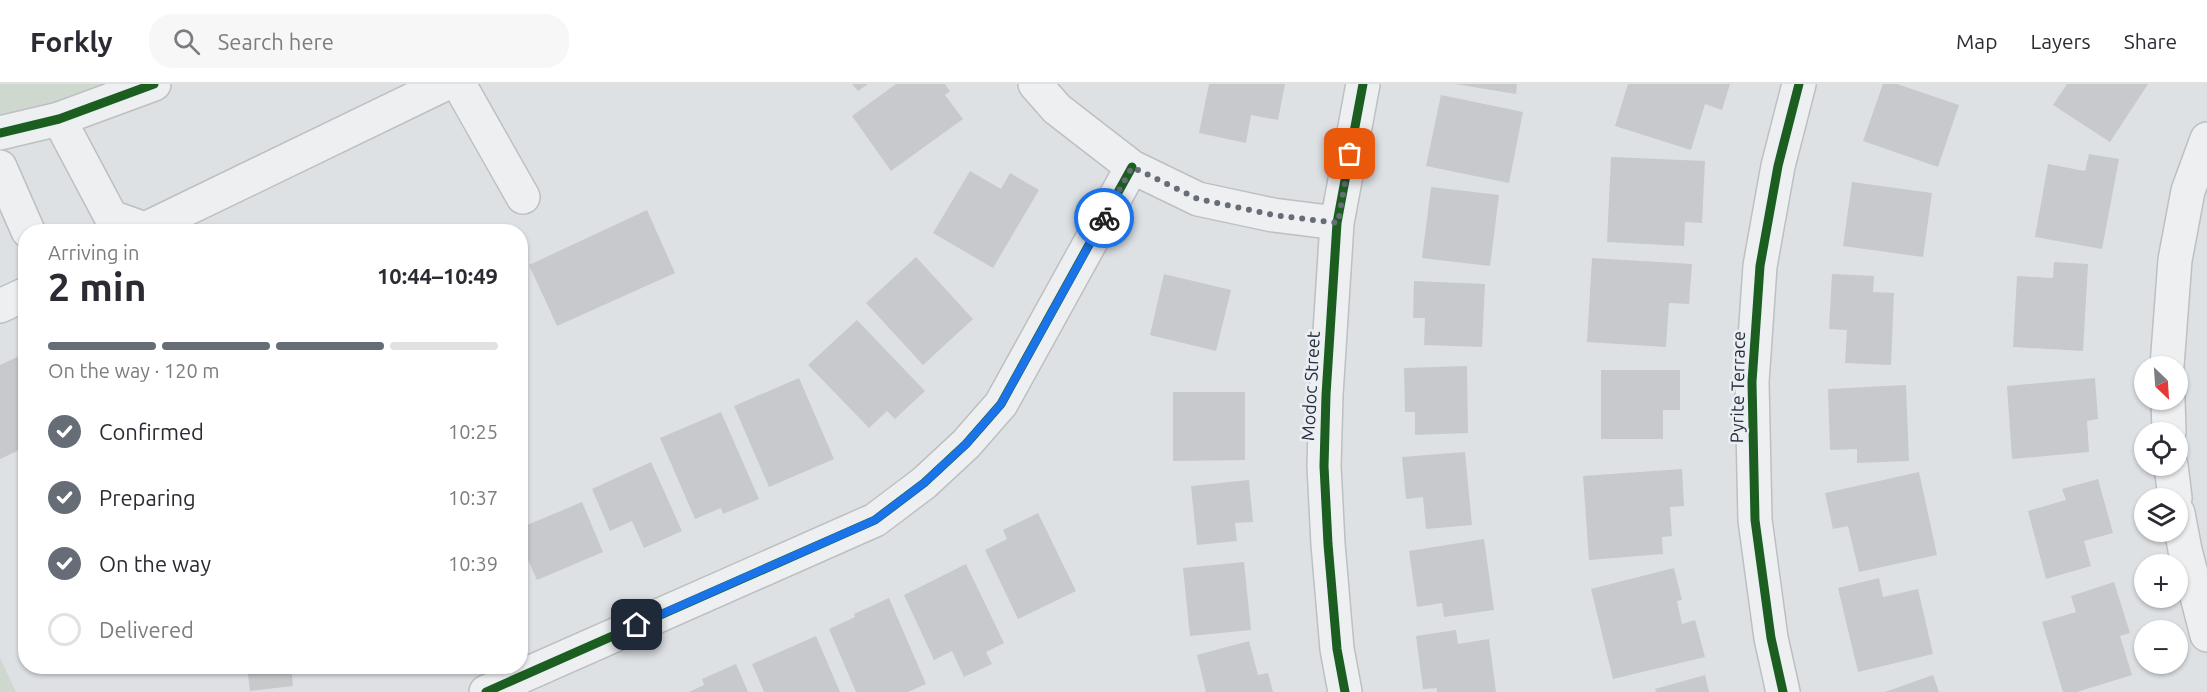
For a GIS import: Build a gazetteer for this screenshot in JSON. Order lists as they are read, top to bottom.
{
  "streets": {
    "street": ["Modoc Street", "Pyrite Terrace"]
  },
  "north": "bottom right",
  "page": {
    "header": "Forkly",
    "search": "Search here",
    "nav": ["Map", "Layers", "Share"],
    "heading": ["2 min", "Arriving in", "10:44–10:49"],
    "bar": "On the way · 120 m",
    "map_buttons": ["+", "−"],
    "list": [
      ["Confirmed", "10:25"],
      ["Preparing", "10:37"],
      ["On the way", "10:39"],
      "Delivered"
    ]
  }
}
